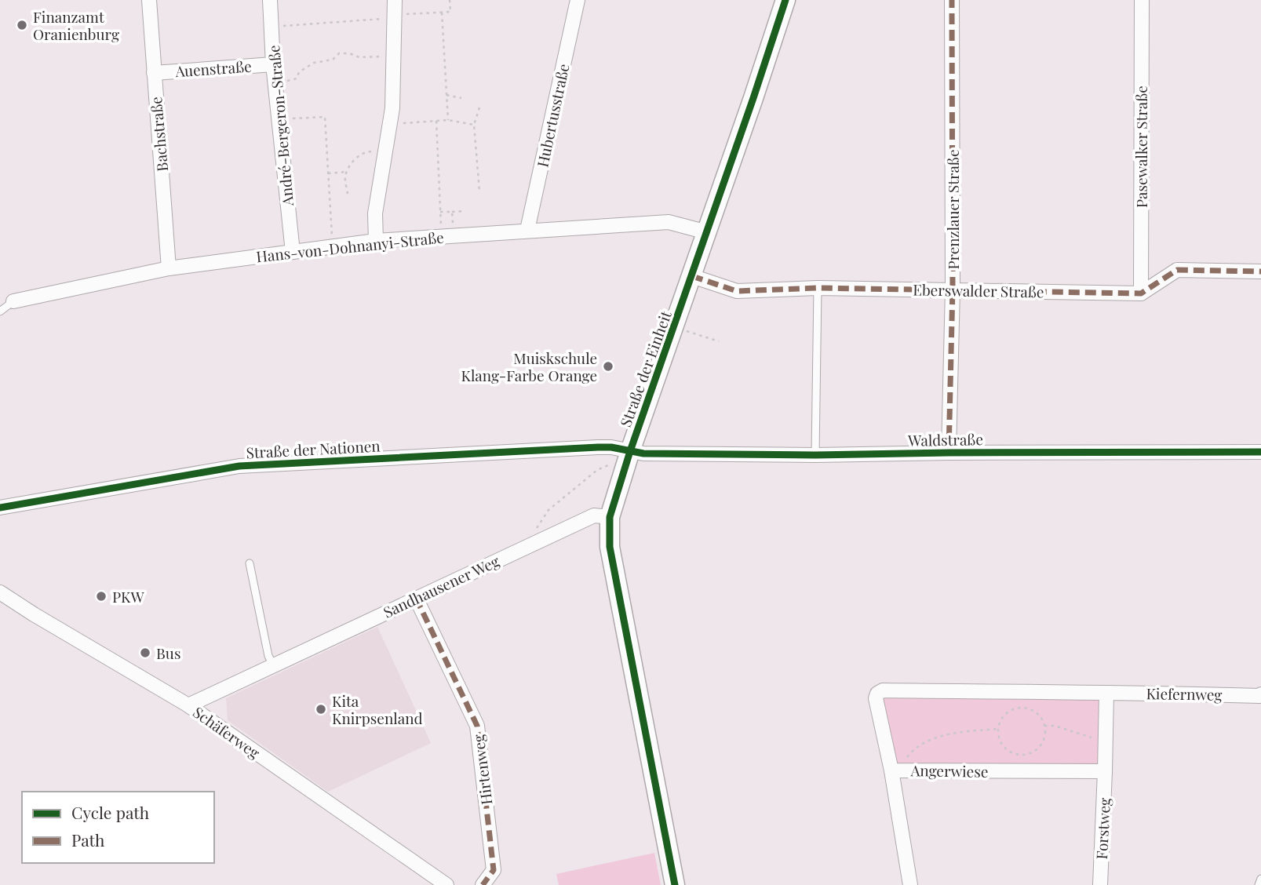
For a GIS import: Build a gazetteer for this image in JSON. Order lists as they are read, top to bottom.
{
  "streets": {
    "street": [
      "Auenstraße",
      "Hubertusstraße",
      "André-Bergeron-Straße",
      "Bachstraße",
      "Pasewalker Straße",
      "Prenzlauer Straße",
      "Hans-von-Dohnanyi-Straße",
      "Eberswalder Straße",
      "Straße der Einheit",
      "Waldstraße",
      "Straße der Nationen",
      "Sandhausener Weg",
      "Kiefernweg",
      "Schäferweg",
      "Hirtenweg",
      "Angerwiese",
      "Forstweg"
    ]
  },
  "crossings": [
    ["Auenstraße", "André-Bergeron-Straße"],
    ["Auenstraße", "Bachstraße"],
    ["Hubertusstraße", "Hans-von-Dohnanyi-Straße"],
    ["André-Bergeron-Straße", "Hans-von-Dohnanyi-Straße"],
    ["Bachstraße", "Hans-von-Dohnanyi-Straße"],
    ["Pasewalker Straße", "Eberswalder Straße"],
    ["Prenzlauer Straße", "Eberswalder Straße"],
    ["Prenzlauer Straße", "Waldstraße"],
    ["Hans-von-Dohnanyi-Straße", "Straße der Einheit"],
    ["Eberswalder Straße", "Straße der Einheit"],
    ["Straße der Einheit", "Waldstraße"],
    ["Straße der Einheit", "Straße der Nationen"],
    ["Straße der Einheit", "Sandhausener Weg"],
    ["Waldstraße", "Straße der Nationen"],
    ["Sandhausener Weg", "Schäferweg"],
    ["Sandhausener Weg", "Hirtenweg"],
    ["Kiefernweg", "Angerwiese"],
    ["Angerwiese", "Forstweg"]
  ],
  "places": [
    "Finanzamt Oranienburg",
    "Muiskschule Klang-Farbe Orange",
    "PKW",
    "Bus",
    "Kita Knirpsenland"
  ],
  "legend": ["Cycle path", "Path"]
}
